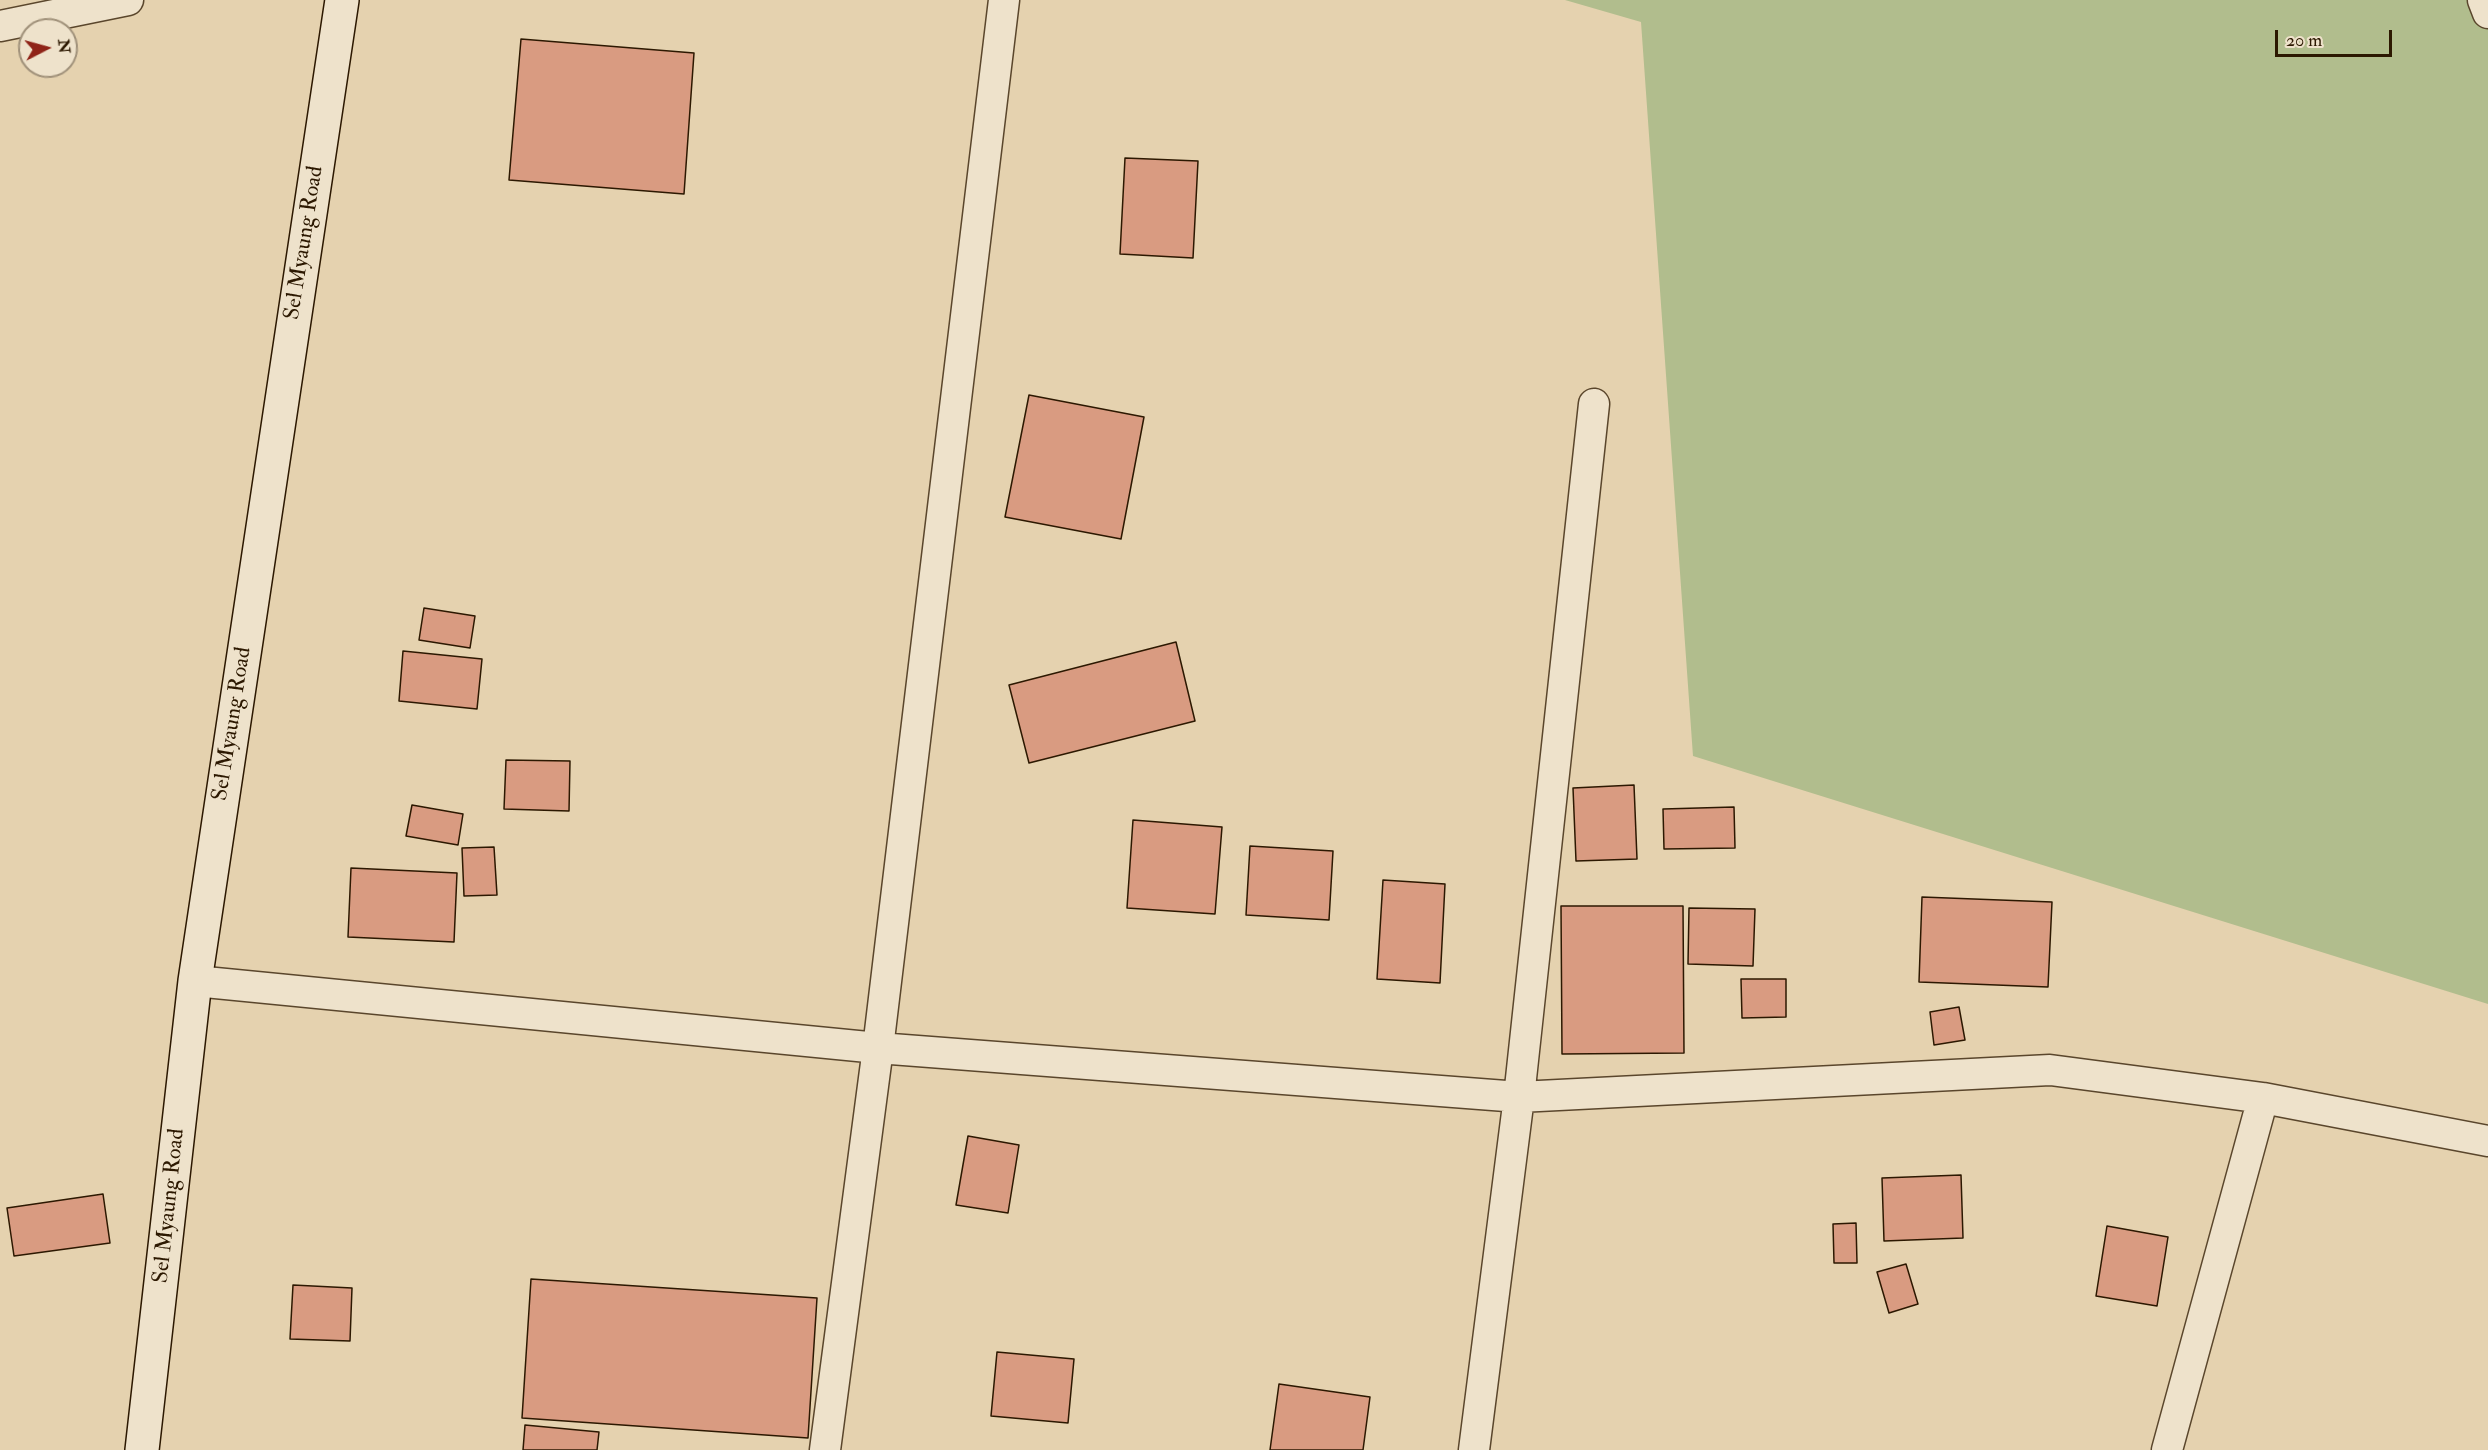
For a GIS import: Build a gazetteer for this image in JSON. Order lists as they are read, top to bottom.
{
  "streets": {
    "main road": ["Sel Myaung Road"]
  },
  "scale_bar": "20 m",
  "north": "right"
}
